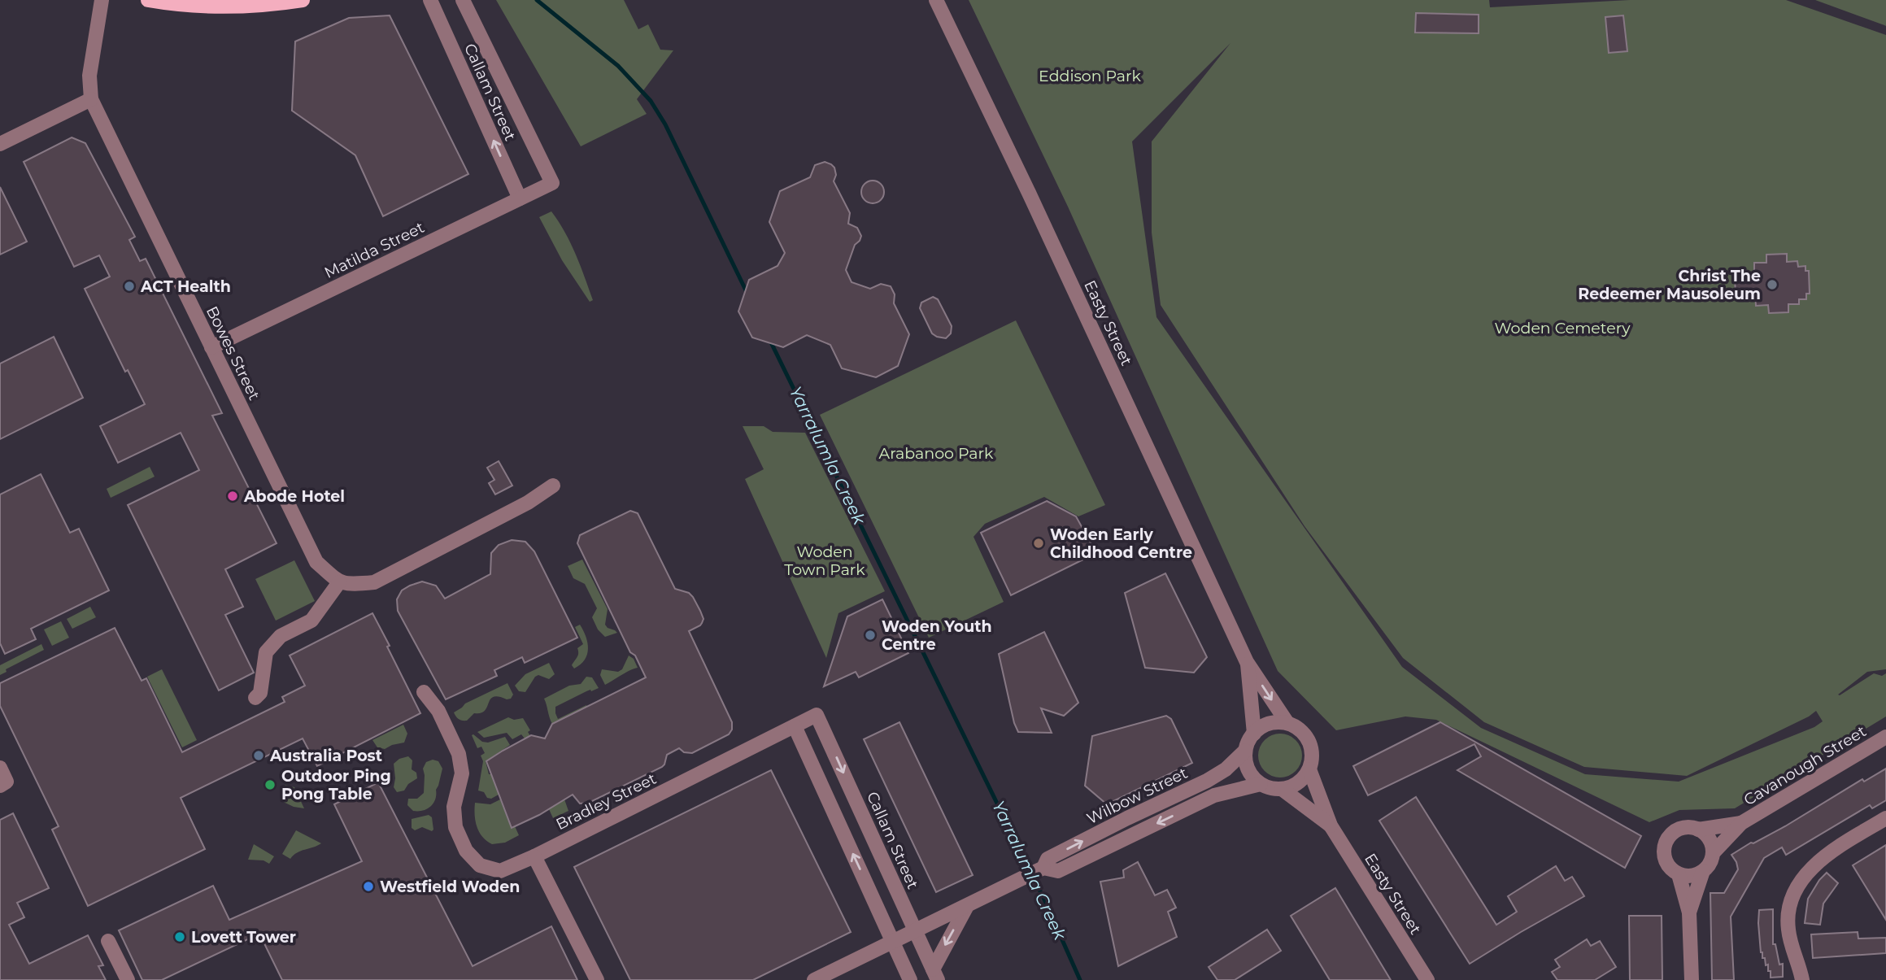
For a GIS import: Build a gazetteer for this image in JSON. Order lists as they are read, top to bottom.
{
  "streets": {
    "street": [
      "Callam Street",
      "Matilda Street",
      "Easty Street",
      "Bowes Street",
      "Cavanough Street",
      "Wilbow Street",
      "Bradley Street"
    ]
  },
  "crossings": [
    ["Callam Street", "Matilda Street"],
    ["Callam Street", "Wilbow Street"],
    ["Callam Street", "Bradley Street"],
    ["Matilda Street", "Bowes Street"],
    ["Easty Street", "Wilbow Street"]
  ],
  "water": ["Yarralumla Creek"],
  "parks": [
    "Eddison Park",
    "Woden Cemetery",
    "Arabanoo Park",
    "Woden Town Park"
  ],
  "places": [
    "Christ The Redeemer Mausoleum",
    "ACT Health",
    "Abode Hotel",
    "Woden Early Childhood Centre",
    "Woden Youth Centre",
    "Australia Post",
    "Outdoor Ping Pong Table",
    "Westfield Woden",
    "Lovett Tower"
  ]
}
